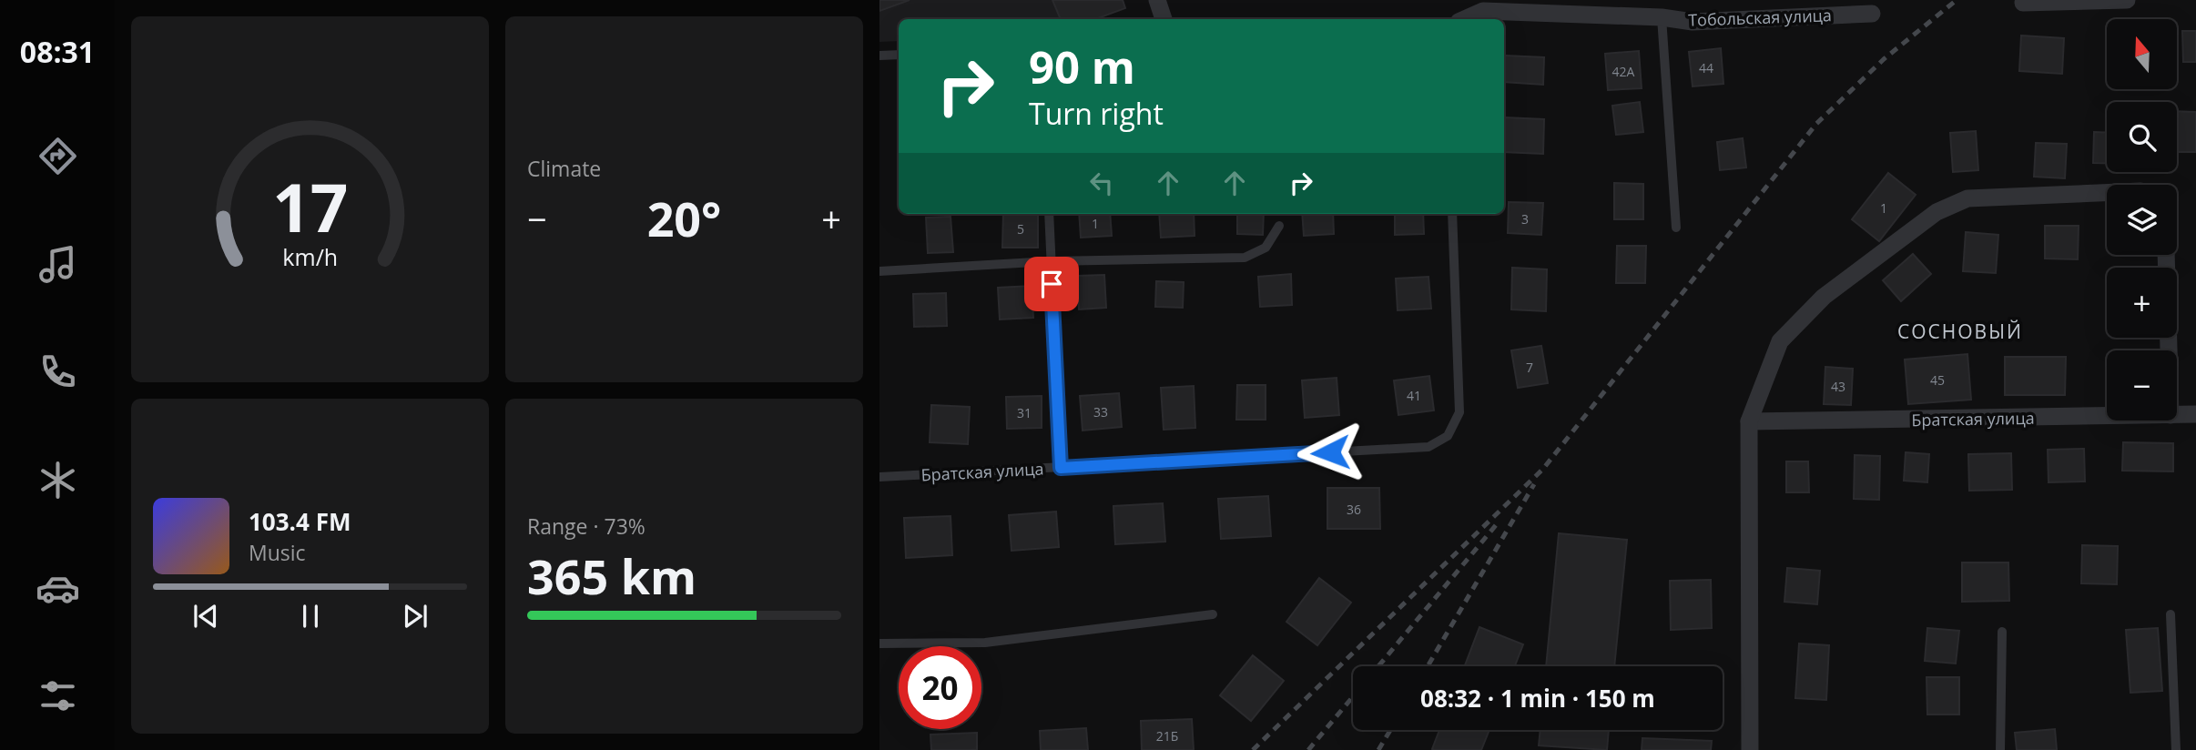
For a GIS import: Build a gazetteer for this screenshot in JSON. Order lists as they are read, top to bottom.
{
  "streets": {
    "street": ["Тобольская улица", "Братская улица"]
  },
  "districts": ["СОСНОВЫЙ"],
  "house_numbers": [
    "44",
    "42А",
    "1",
    "3",
    "1",
    "5",
    "7",
    "45",
    "43",
    "41",
    "33",
    "31",
    "36",
    "21Б"
  ],
  "north": "top",
  "page": {
    "tabs": "08:31",
    "tile": [
      "Climate",
      ["Range · 73%", "365 km"]
    ],
    "map_buttons": ["+", "−"],
    "turn": ["90 m", "Turn right"],
    "heat": ["−", "20°", "+"],
    "song": ["103.4 FM", "Music"],
    "limit": "20",
    "trip": "08:32 · 1 min · 150 m",
    "gauge": ["17", "km/h"]
  }
}
